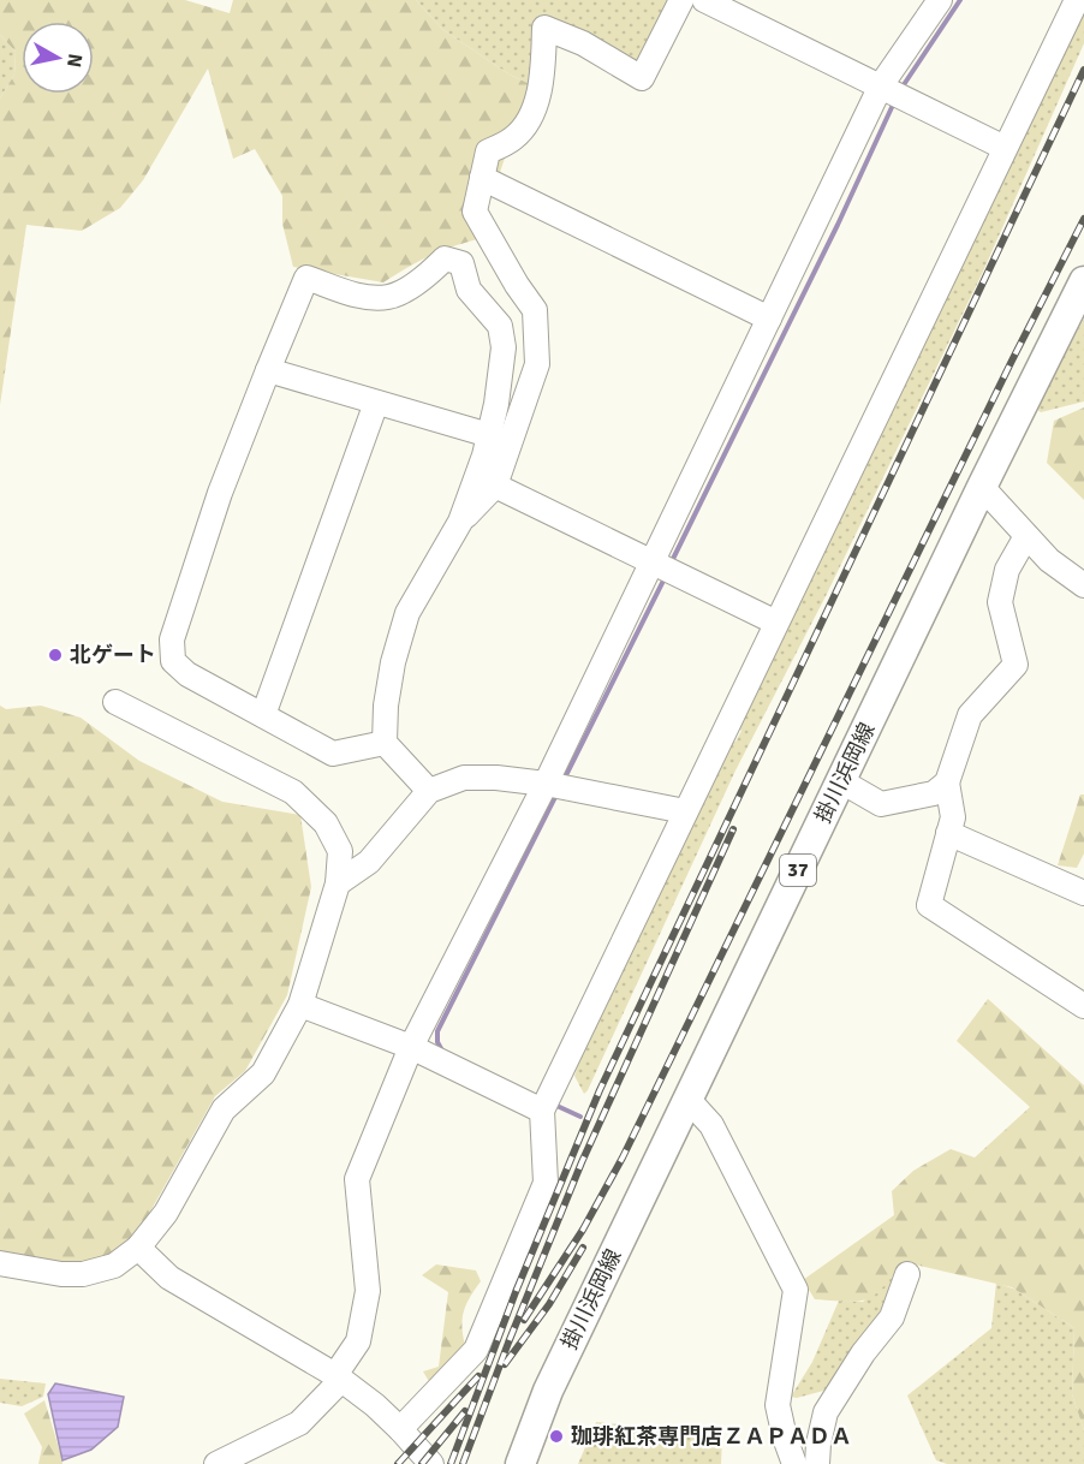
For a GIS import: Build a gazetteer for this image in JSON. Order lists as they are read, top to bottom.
{
  "streets": {
    "main road": ["掛川浜岡線", "37"]
  },
  "places": ["北ゲート", "珈琲紅茶専門店ＺＡＰＡＤＡ"],
  "north": "right"
}
